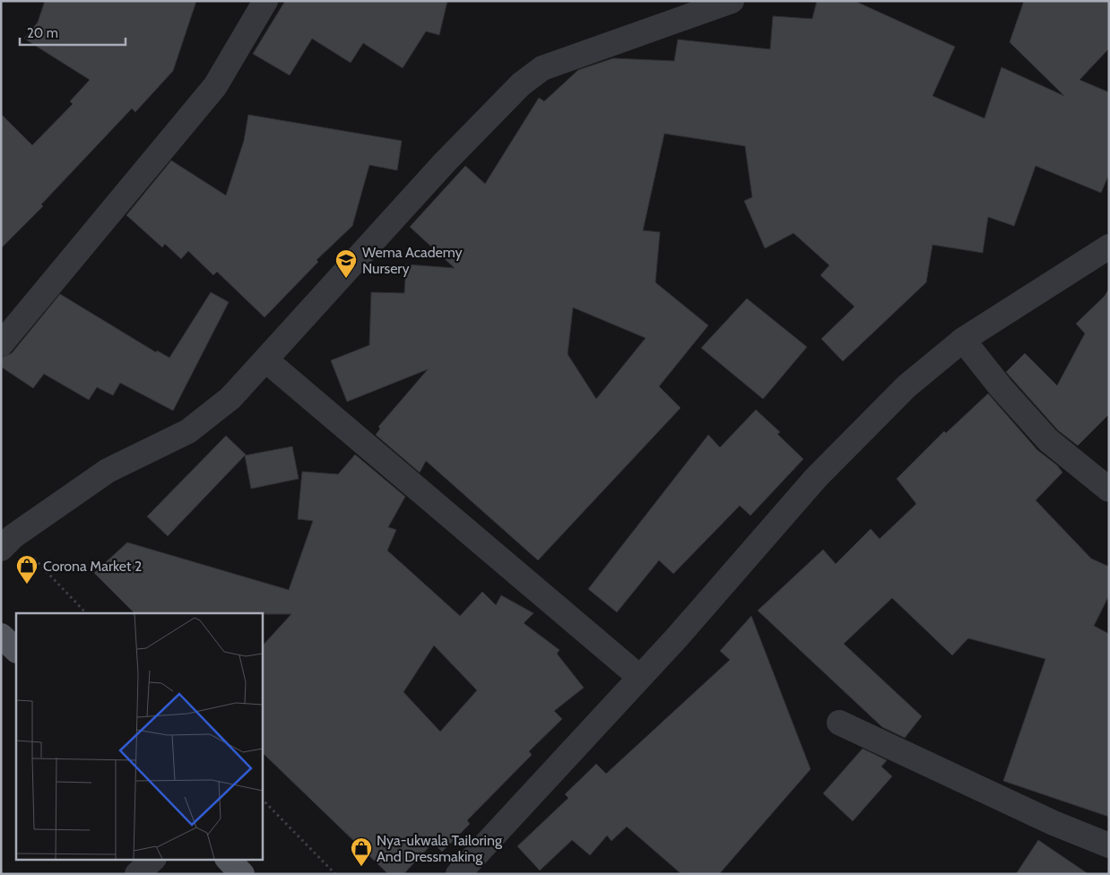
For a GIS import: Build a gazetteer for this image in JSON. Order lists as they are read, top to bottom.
{
  "places": {
    "school or university": ["Wema Academy Nursery"],
    "shop": ["Corona Market 2", "Nya-ukwala Tailoring And Dressmaking"]
  },
  "scale_bar": "20 m"
}
